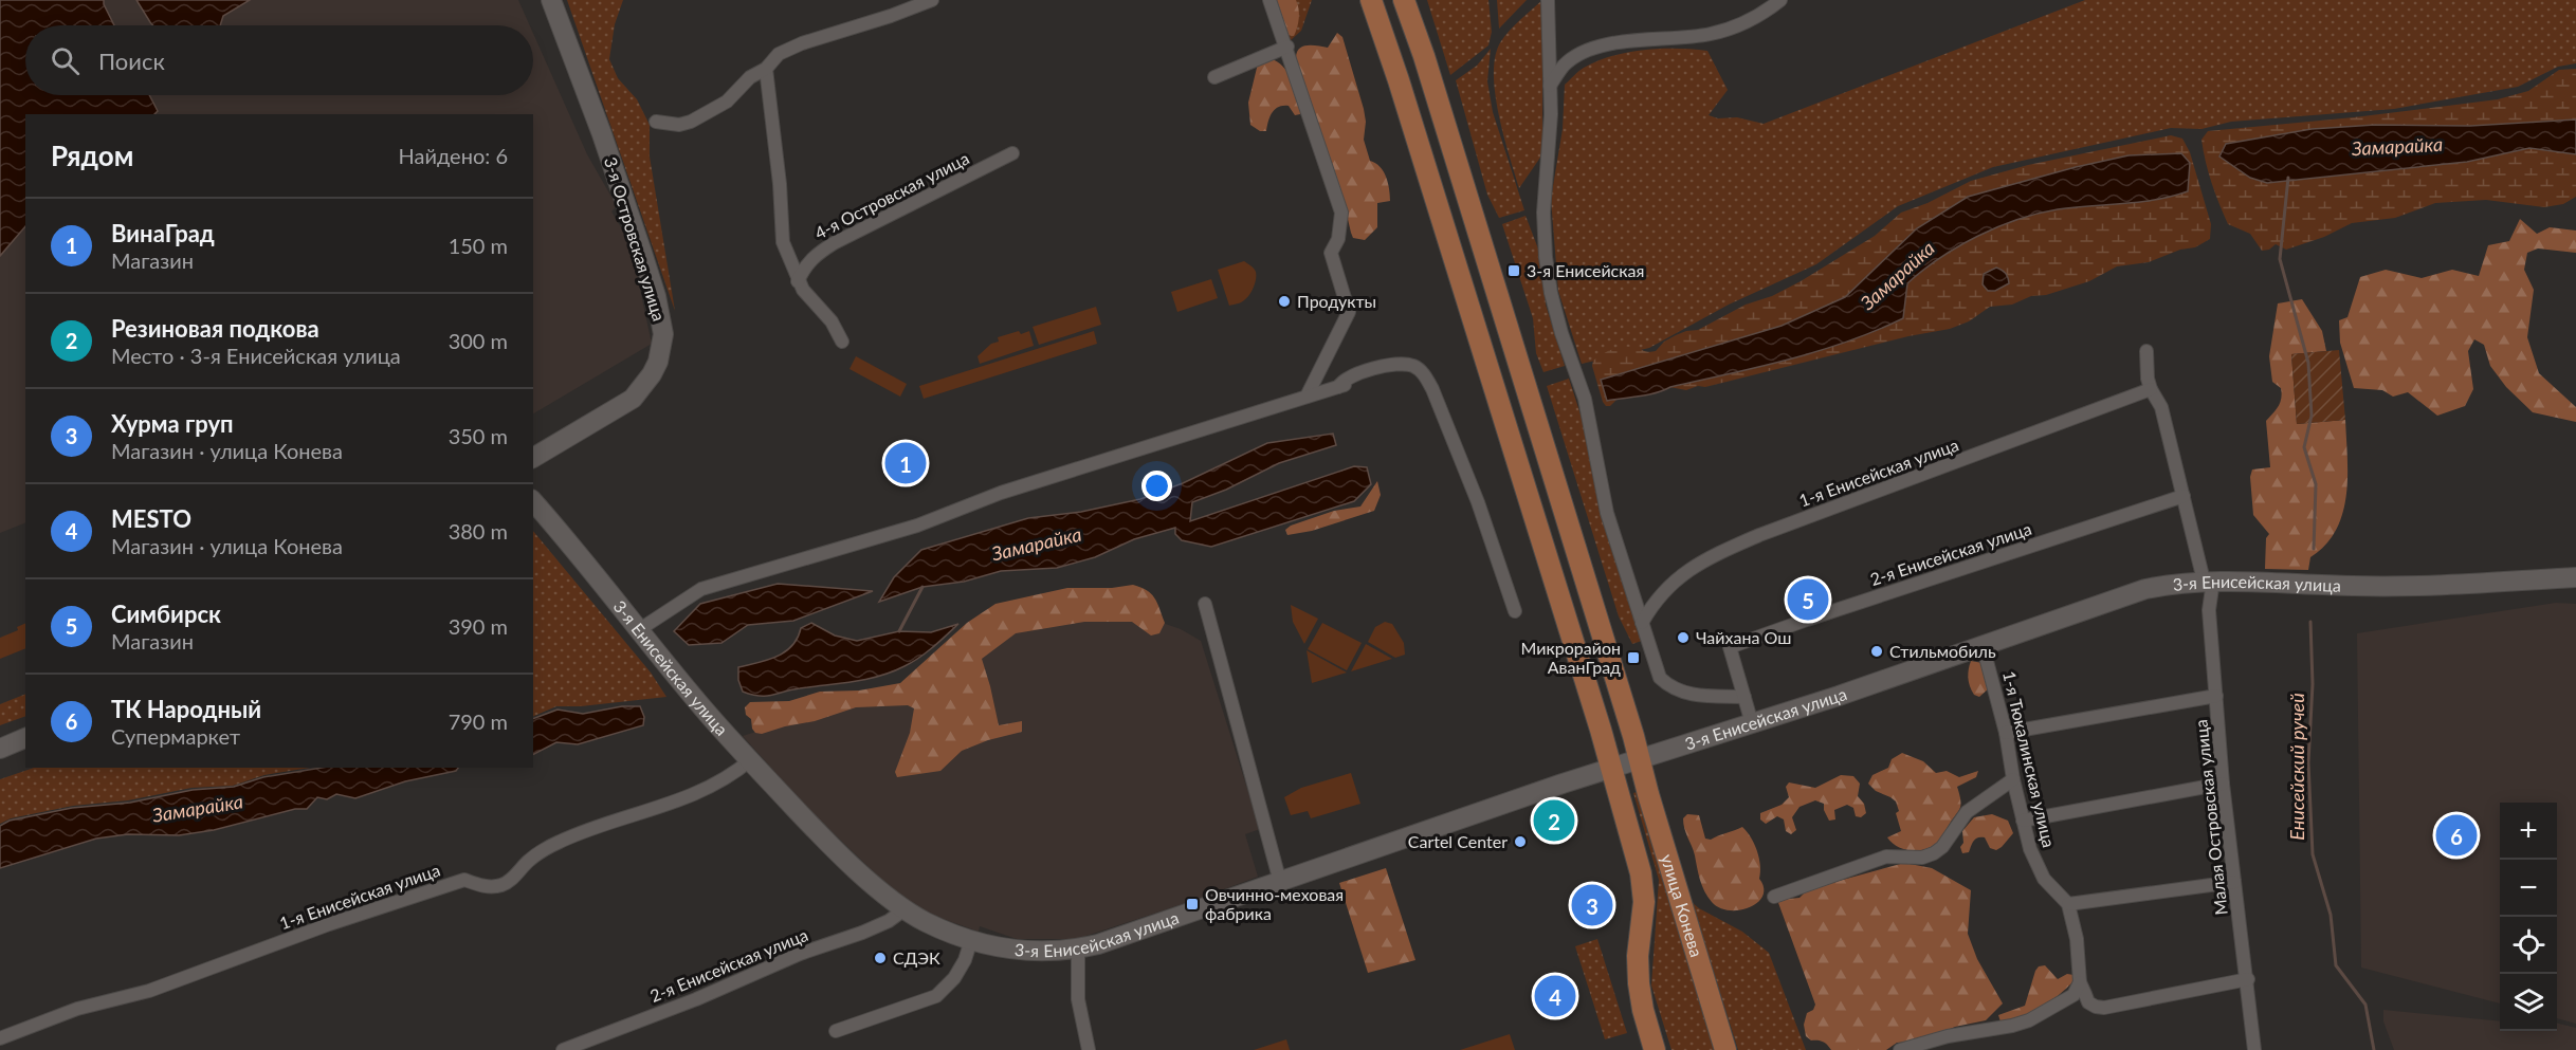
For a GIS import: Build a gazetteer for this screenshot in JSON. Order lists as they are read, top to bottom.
{
  "streets": {
    "main road": ["улица Конева"],
    "street": [
      "4-я Островская улица",
      "3-я Островская улица",
      "1-я Енисейская улица",
      "2-я Енисейская улица",
      "3-я Енисейская улица",
      "1-я Тюкалинская улица",
      "Малая Островская улица"
    ]
  },
  "crossings": [
    ["1-я Енисейская улица", "3-я Енисейская улица"],
    ["1-я Енисейская улица", "Малая Островская улица"],
    ["2-я Енисейская улица", "3-я Енисейская улица"],
    ["2-я Енисейская улица", "Малая Островская улица"],
    ["3-я Енисейская улица", "1-я Тюкалинская улица"],
    ["3-я Енисейская улица", "Малая Островская улица"],
    ["3-я Енисейская улица", "улица Конева"]
  ],
  "water": ["Замарайка", "Енисейский ручей"],
  "places": {
    "transit": ["3-я Енисейская", "Микрорайон АванГрад", "Овчинно-меховая фабрика"],
    "other": [
      "Продукты",
      "Чайхана Ош",
      "Стильмобиль",
      "Cartel Center",
      "СДЭК"
    ]
  },
  "page": {
    "search": "Поиск",
    "heading": ["Рядом", "Найдено: 6"],
    "list": [
      {
        "mark": "1",
        "name": "ВинаГрад",
        "note": "Магазин",
        "value": "150 m"
      },
      {
        "mark": "2",
        "name": "Резиновая подкова",
        "note": "Место · 3-я Енисейская улица",
        "value": "300 m"
      },
      {
        "mark": "3",
        "name": "Хурма груп",
        "note": "Магазин · улица Конева",
        "value": "350 m"
      },
      {
        "mark": "4",
        "name": "MESTO",
        "note": "Магазин · улица Конева",
        "value": "380 m"
      },
      {
        "mark": "5",
        "name": "Симбирск",
        "note": "Магазин",
        "value": "390 m"
      },
      {
        "mark": "6",
        "name": "ТК Народный",
        "note": "Супермаркет",
        "value": "790 m"
      }
    ],
    "pins": [
      "1",
      "5",
      "2",
      "6",
      "3",
      "4"
    ],
    "map_buttons": ["+", "−"]
  }
}
